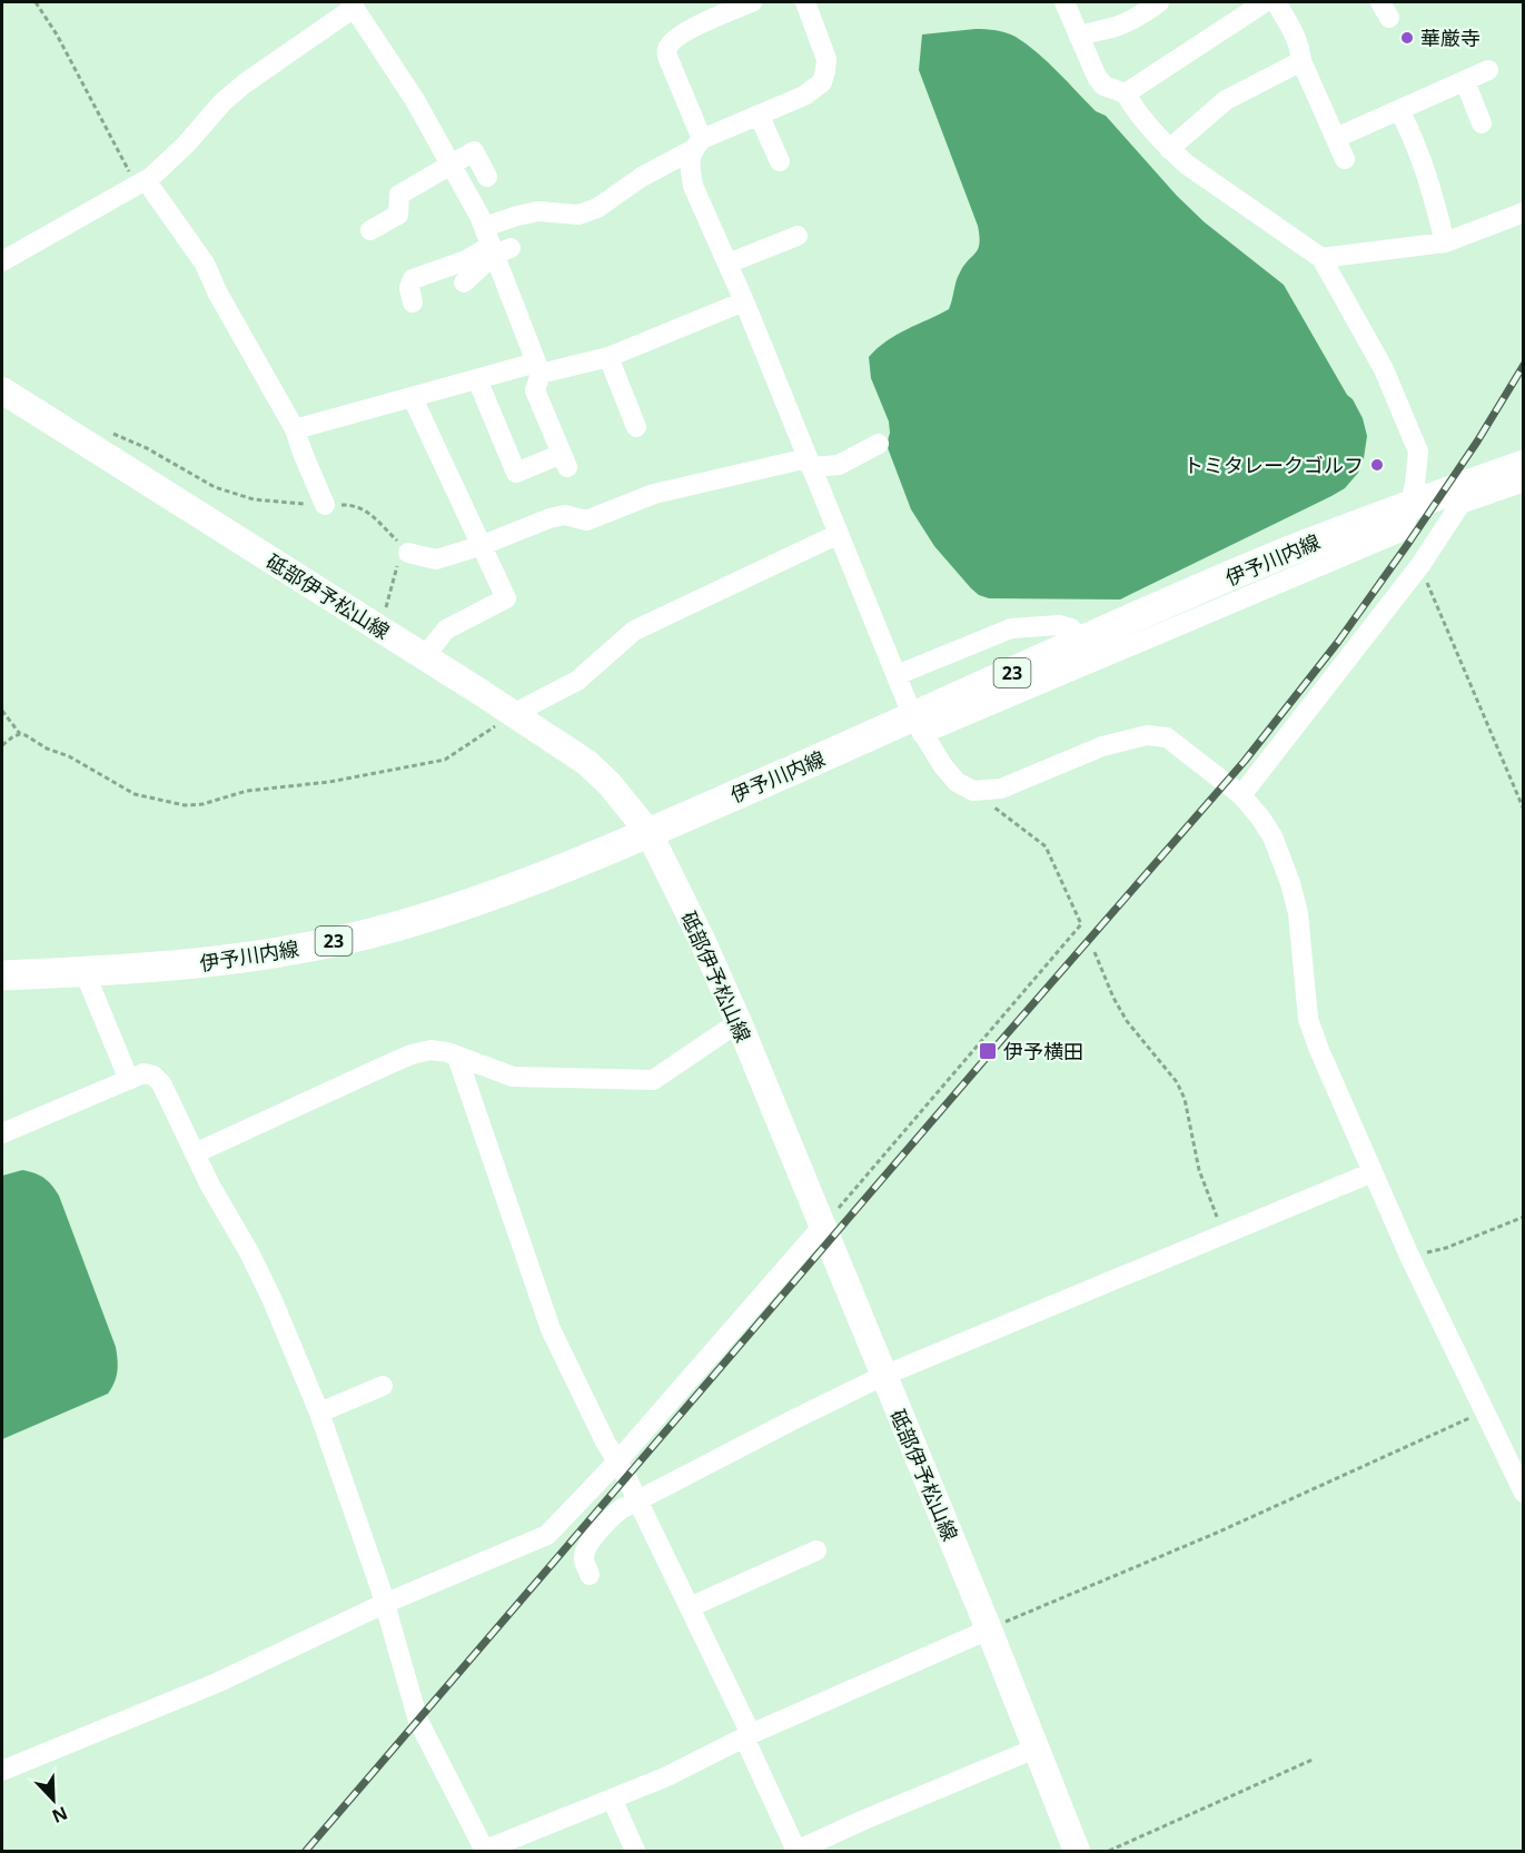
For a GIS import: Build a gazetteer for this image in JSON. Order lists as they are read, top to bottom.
{
  "streets": {
    "main road": ["伊予川内線", "砥部伊予松山線", "23"]
  },
  "crossings": [
    ["伊予川内線", "砥部伊予松山線"]
  ],
  "places": {
    "other": ["華厳寺", "トミタレークゴルフ"],
    "transit": ["伊予横田"]
  },
  "north": "bottom right"
}
